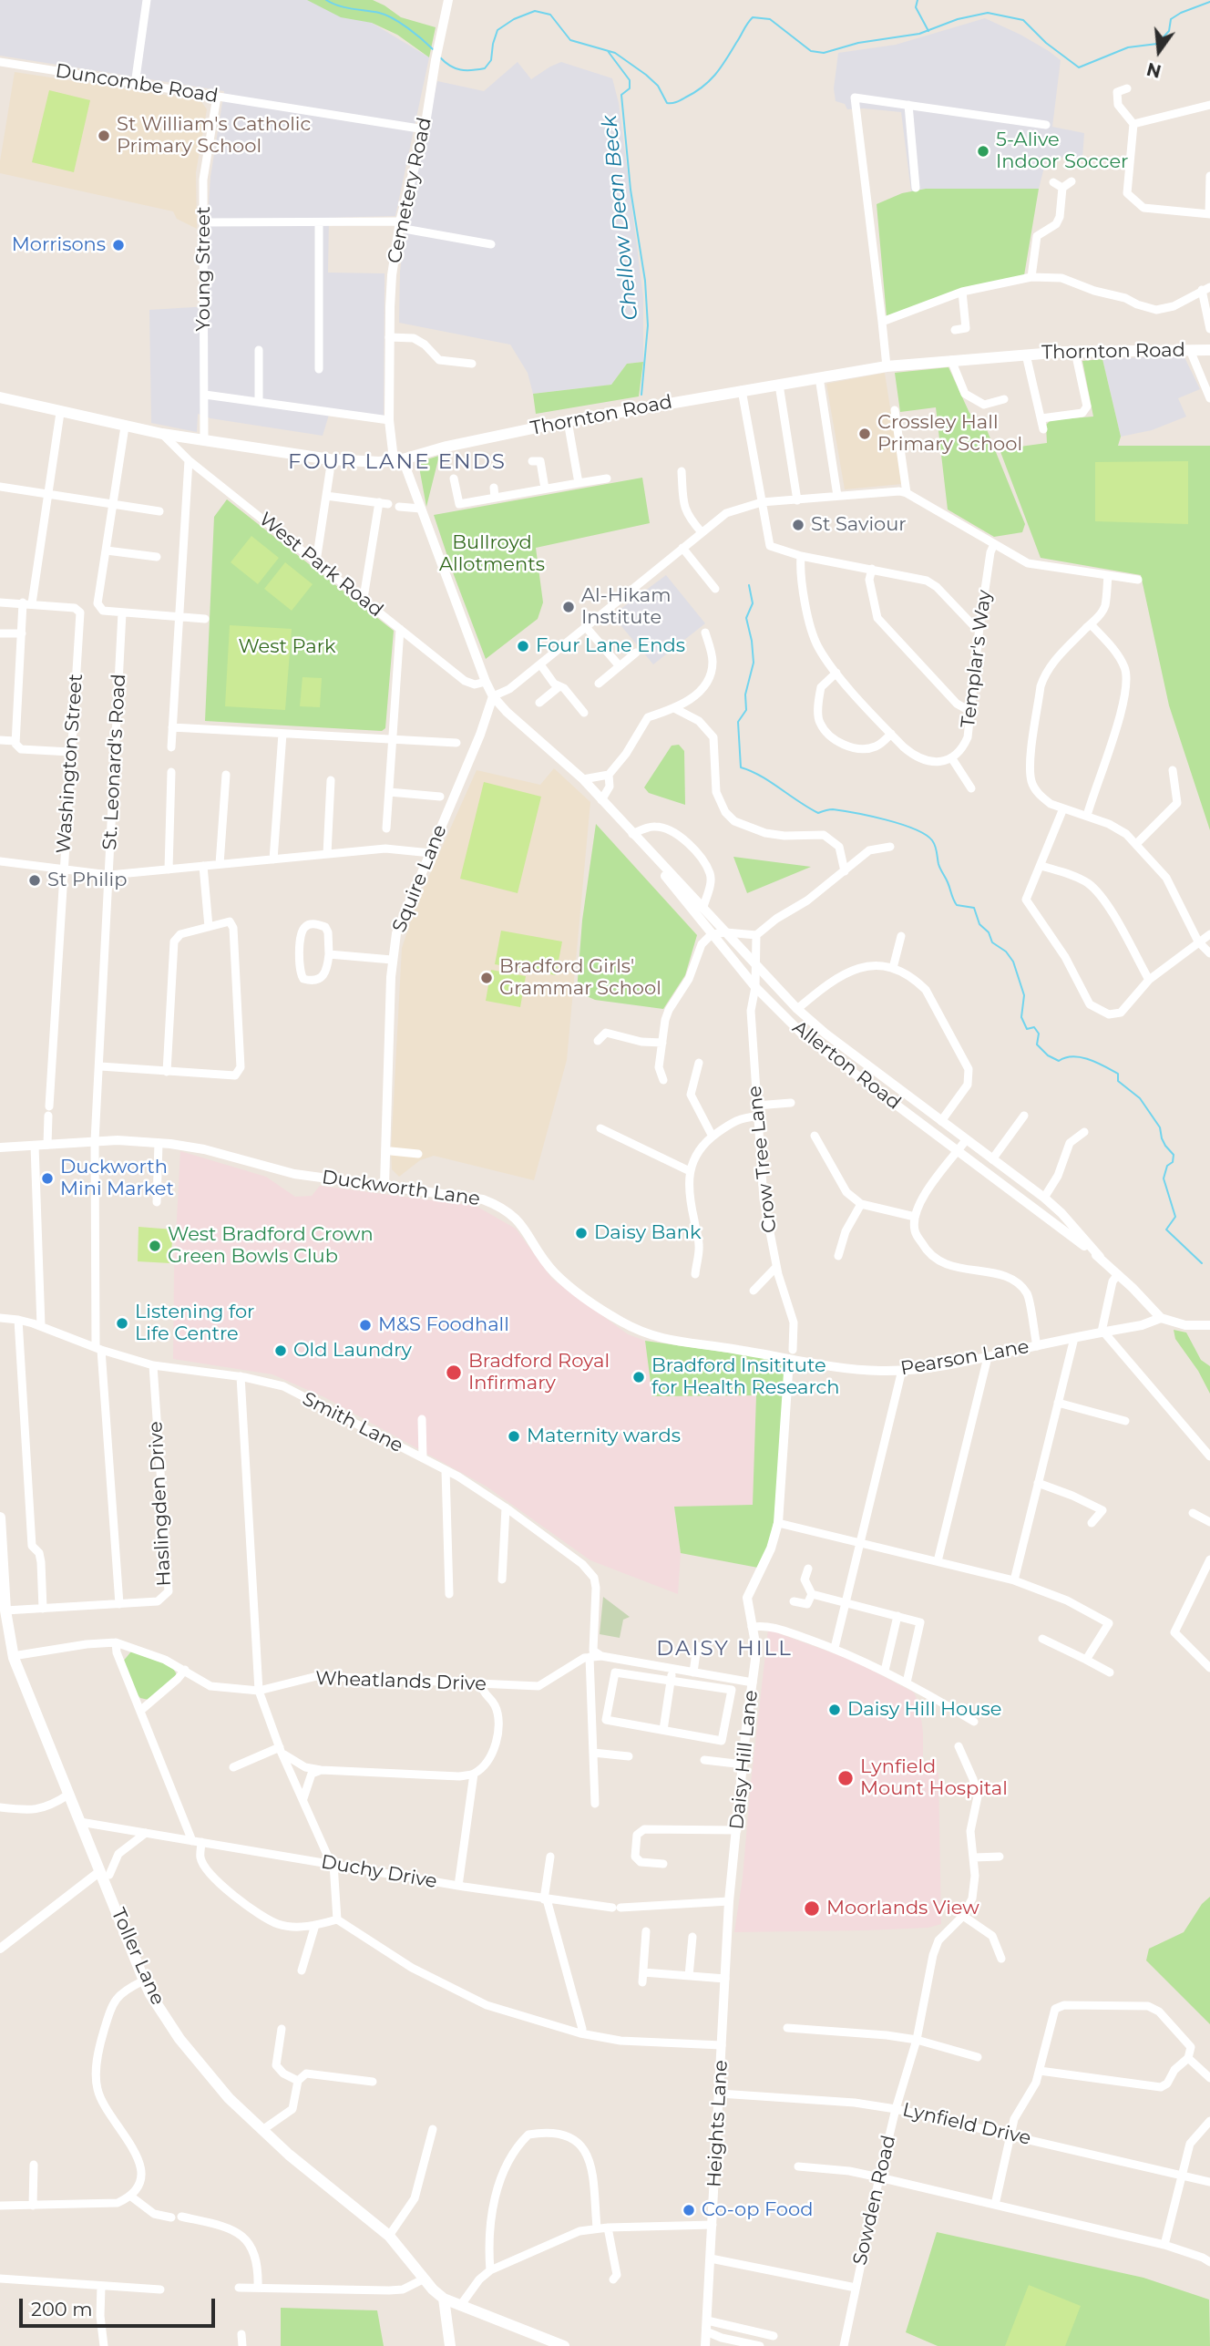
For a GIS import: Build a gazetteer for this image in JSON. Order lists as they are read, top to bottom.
{
  "streets": {
    "main road": ["Thornton Road", "Toller Lane"],
    "street": [
      "Duncombe Road",
      "Cemetery Road",
      "Young Street",
      "West Park Road",
      "Templar's Way",
      "St. Leonard's Road",
      "Washington Street",
      "Squire Lane",
      "Allerton Road",
      "Crow Tree Lane",
      "Duckworth Lane",
      "Pearson Lane",
      "Smith Lane",
      "Haslingden Drive",
      "Wheatlands Drive",
      "Daisy Hill Lane",
      "Duchy Drive",
      "Heights Lane",
      "Lynfield Drive",
      "Sowden Road"
    ]
  },
  "crossings": [
    ["Duncombe Road", "Cemetery Road"],
    ["Duncombe Road", "Young Street"],
    ["Cemetery Road", "Thornton Road"],
    ["Cemetery Road", "Allerton Road"],
    ["Young Street", "Thornton Road"],
    ["Thornton Road", "West Park Road"],
    ["Thornton Road", "Allerton Road"],
    ["West Park Road", "Allerton Road"],
    ["St. Leonard's Road", "Duckworth Lane"],
    ["St. Leonard's Road", "Smith Lane"],
    ["St. Leonard's Road", "Haslingden Drive"],
    ["Washington Street", "Duckworth Lane"],
    ["Squire Lane", "Allerton Road"],
    ["Squire Lane", "Duckworth Lane"],
    ["Allerton Road", "Crow Tree Lane"],
    ["Allerton Road", "Pearson Lane"],
    ["Crow Tree Lane", "Duckworth Lane"],
    ["Crow Tree Lane", "Pearson Lane"],
    ["Crow Tree Lane", "Daisy Hill Lane"],
    ["Duckworth Lane", "Pearson Lane"],
    ["Duckworth Lane", "Daisy Hill Lane"],
    ["Pearson Lane", "Daisy Hill Lane"],
    ["Smith Lane", "Haslingden Drive"],
    ["Smith Lane", "Wheatlands Drive"],
    ["Haslingden Drive", "Toller Lane"],
    ["Wheatlands Drive", "Daisy Hill Lane"],
    ["Wheatlands Drive", "Toller Lane"],
    ["Daisy Hill Lane", "Duchy Drive"],
    ["Daisy Hill Lane", "Heights Lane"],
    ["Duchy Drive", "Toller Lane"],
    ["Duchy Drive", "Heights Lane"],
    ["Heights Lane", "Lynfield Drive"],
    ["Lynfield Drive", "Sowden Road"]
  ],
  "districts": ["FOUR LANE ENDS", "DAISY HILL"],
  "water": ["Chellow Dean Beck"],
  "parks": ["Bullroyd Allotments", "West Park"],
  "places": [
    "St William's Catholic Primary School",
    "5-Alive Indoor Soccer",
    "Morrisons",
    "Crossley Hall Primary School",
    "St Saviour",
    "Al-Hikam Institute",
    "Four Lane Ends",
    "St Philip",
    "Bradford Girls' Grammar School",
    "Duckworth Mini Market",
    "Daisy Bank",
    "West Bradford Crown Green Bowls Club",
    "Listening for Life Centre",
    "M&S Foodhall",
    "Old Laundry",
    "Bradford Royal Infirmary",
    "Bradford Insititute for Health Research",
    "Maternity wards",
    "Daisy Hill House",
    "Lynfield Mount Hospital",
    "Moorlands View",
    "Co-op Food"
  ],
  "scale_bar": "200 m",
  "north": "bottom"
}
